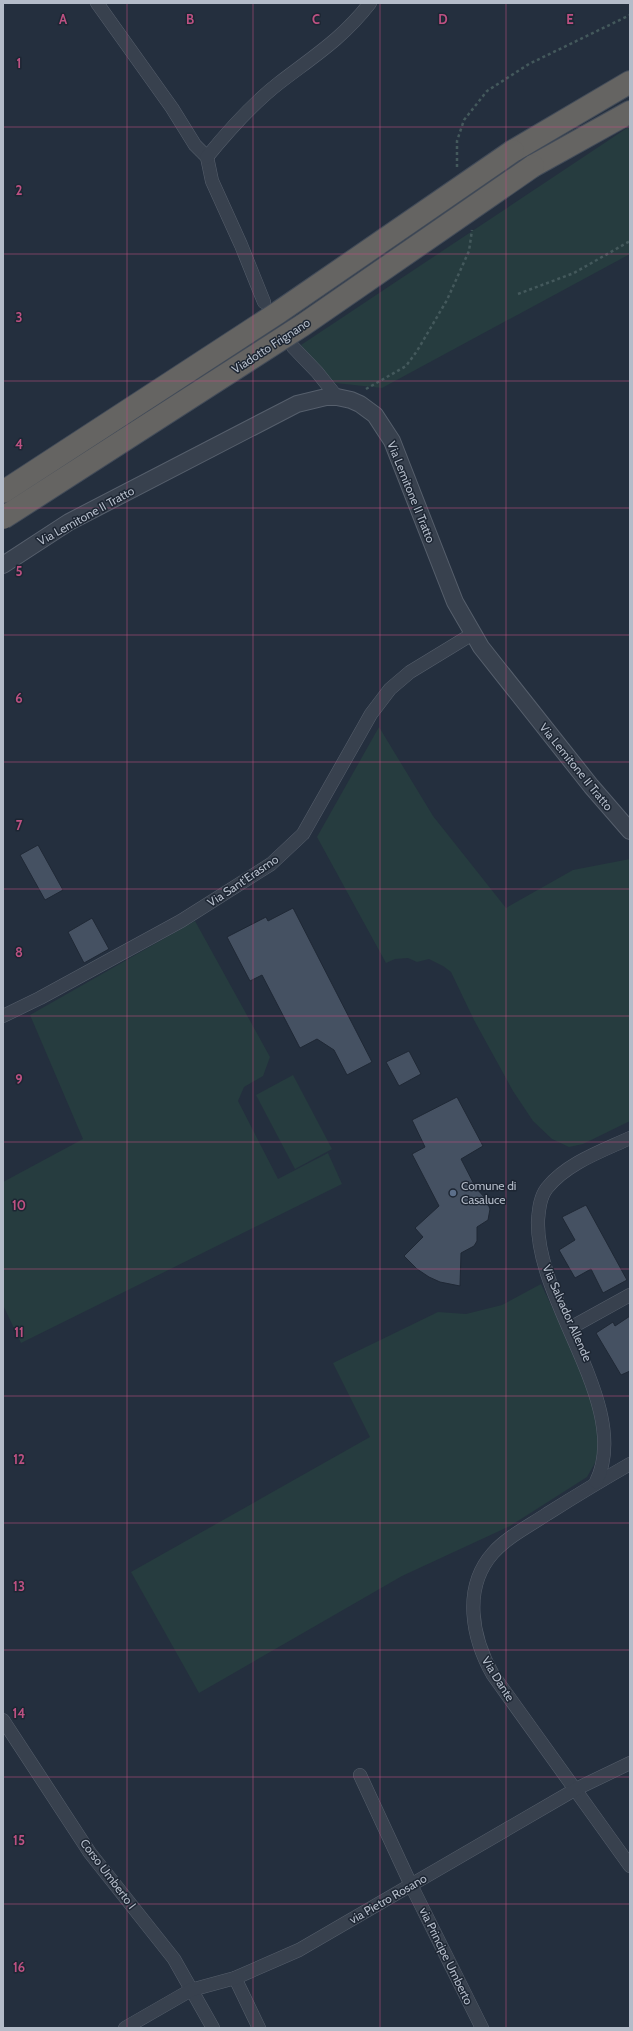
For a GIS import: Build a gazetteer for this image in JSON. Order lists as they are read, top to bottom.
{
  "streets": {
    "highway": ["Viadotto Frignano"],
    "street": [
      "Via Lemitone II Tratto",
      "Via Sant'Erasmo",
      "Via Salvador Allende",
      "Via Dante",
      "Corso Umberto I",
      "via Pietro Rosano",
      "via Principe Umberto"
    ]
  },
  "crossings": [
    ["Via Lemitone II Tratto", "Via Sant'Erasmo"],
    ["Via Salvador Allende", "Via Dante"],
    ["Via Dante", "via Pietro Rosano"],
    ["Corso Umberto I", "via Pietro Rosano"],
    ["via Pietro Rosano", "via Principe Umberto"]
  ],
  "places": ["Comune di Casaluce"],
  "grid": {
    "columns": [
      "A",
      "B",
      "C",
      "D",
      "E"
    ],
    "rows": [
      "1",
      "2",
      "3",
      "4",
      "5",
      "6",
      "7",
      "8",
      "9",
      "10",
      "11",
      "12",
      "13",
      "14",
      "15",
      "16"
    ]
  }
}
